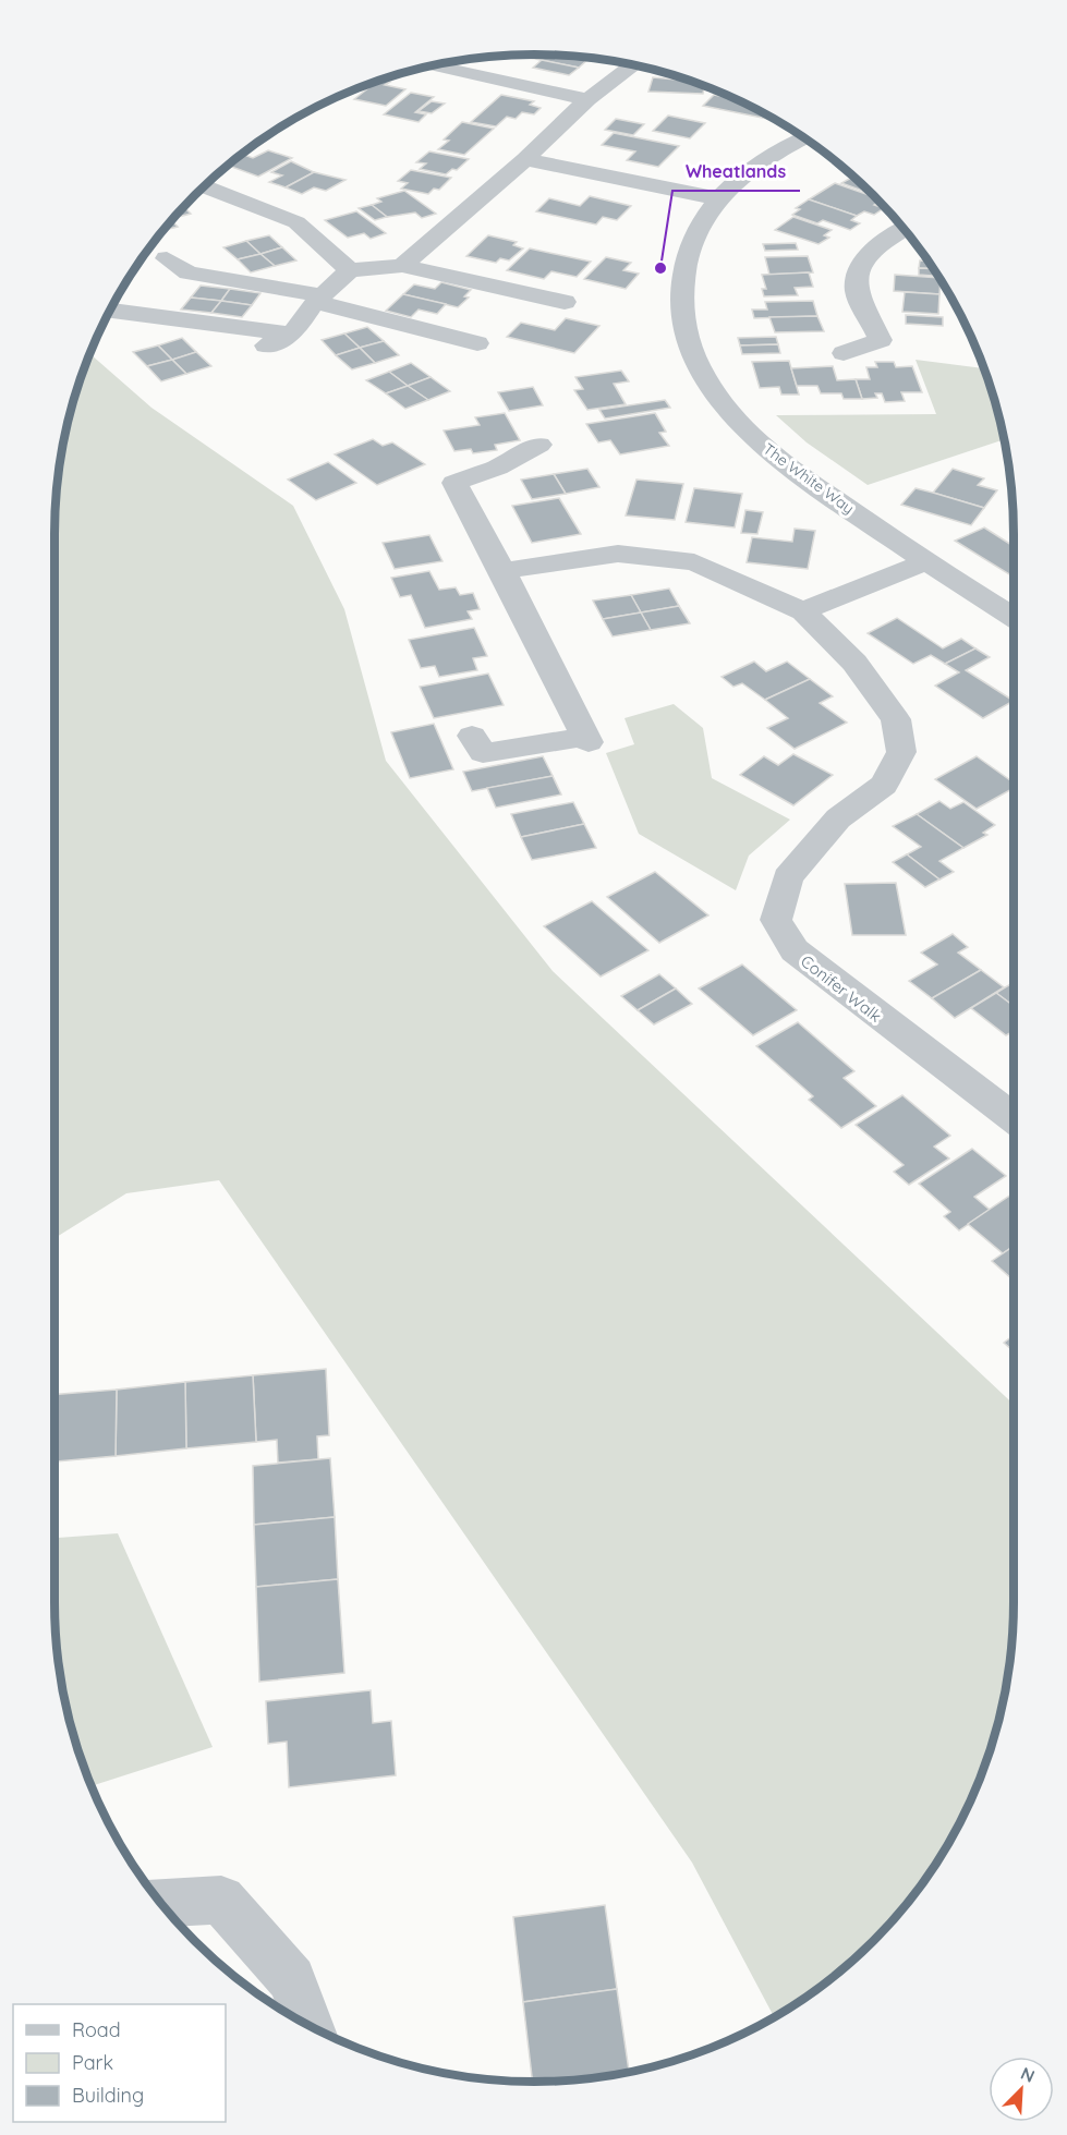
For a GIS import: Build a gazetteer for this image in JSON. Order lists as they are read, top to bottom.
{
  "streets": {
    "street": ["The White Way", "Conifer Walk"]
  },
  "places": ["Wheatlands"],
  "legend": ["Road", "Park", "Building"],
  "north": "top right"
}
